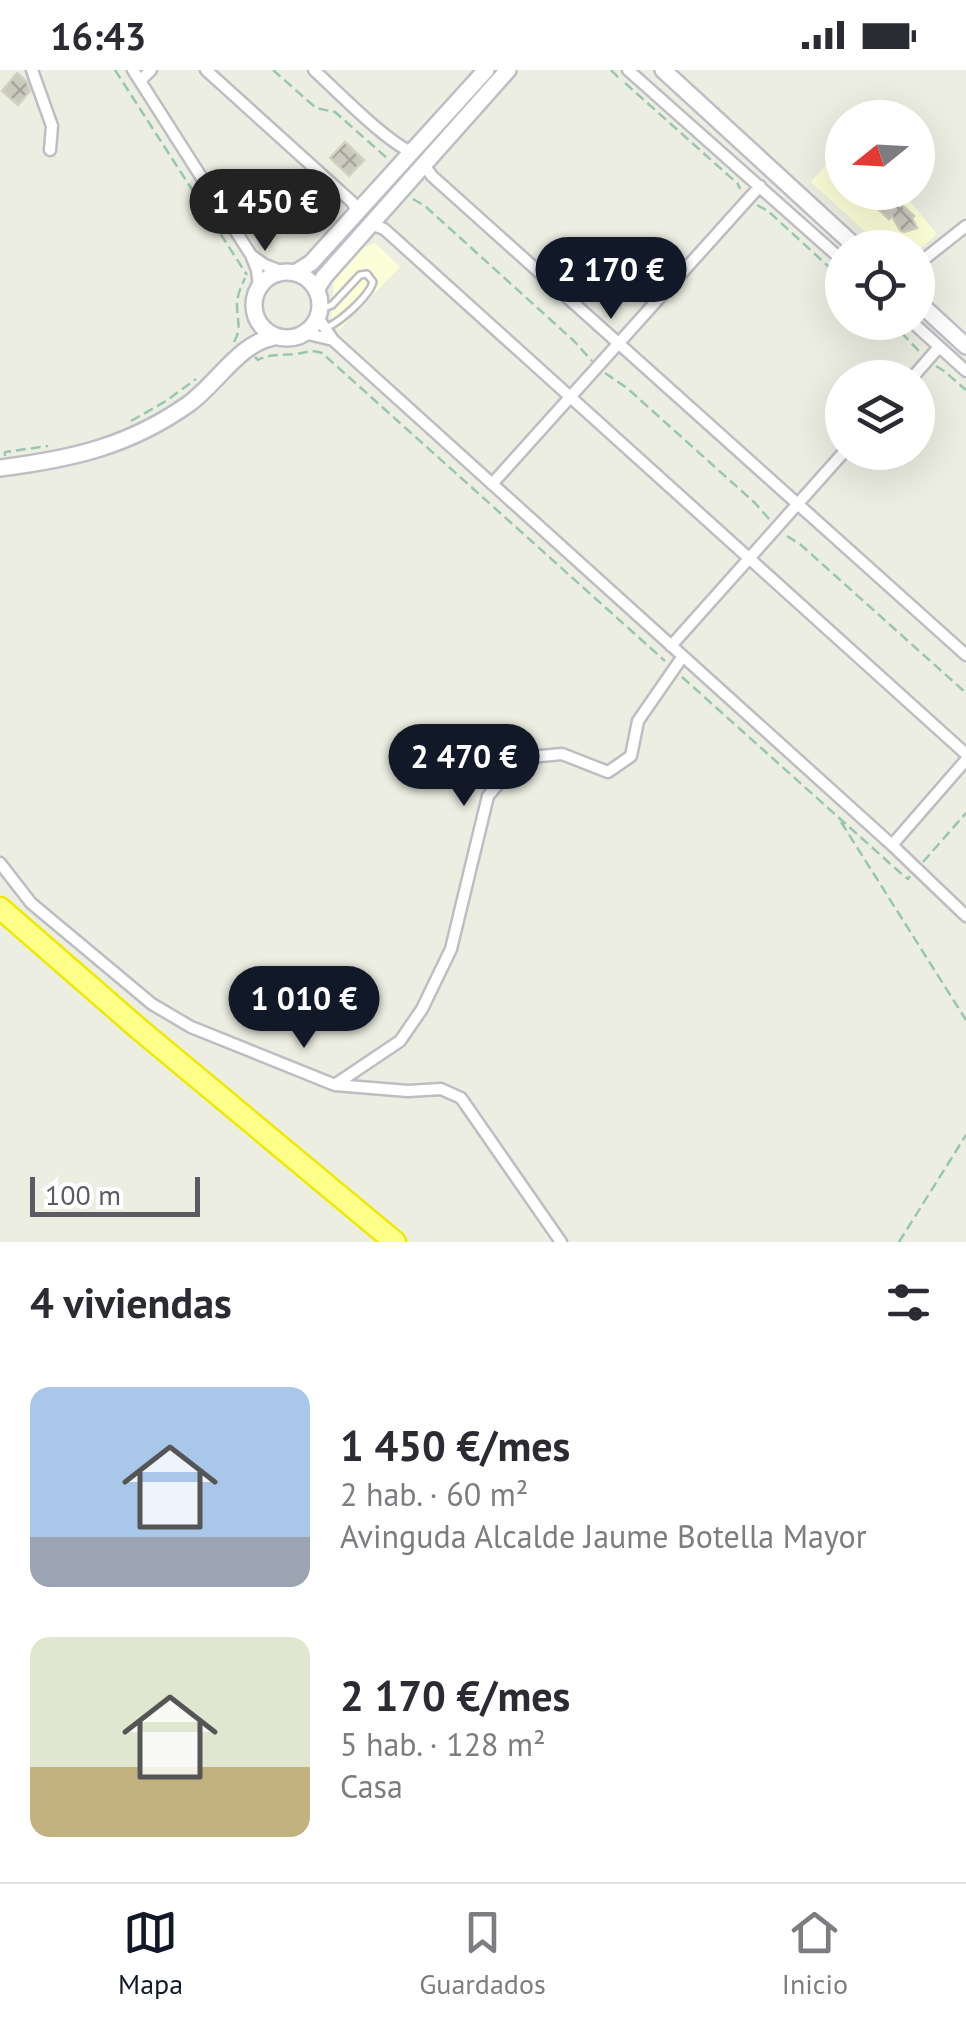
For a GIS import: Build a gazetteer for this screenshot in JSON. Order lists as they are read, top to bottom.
{
  "scale_bar": "100 m",
  "north": "left",
  "page": {
    "status": "16:43",
    "price": [
      "1 450 €",
      "2 170 €",
      "2 470 €",
      "1 010 €"
    ],
    "scale": "100 m",
    "heading": "4 viviendas",
    "list": [
      {
        "name": "1 450 €/mes",
        "note": "2 hab. · 60 m² · Avinguda Alcalde Jaume Botella Mayor"
      },
      {
        "name": "2 170 €/mes",
        "note": "5 hab. · 128 m² · Casa"
      }
    ],
    "tabs": ["Mapa", "Guardados", "Inicio"]
  }
}
